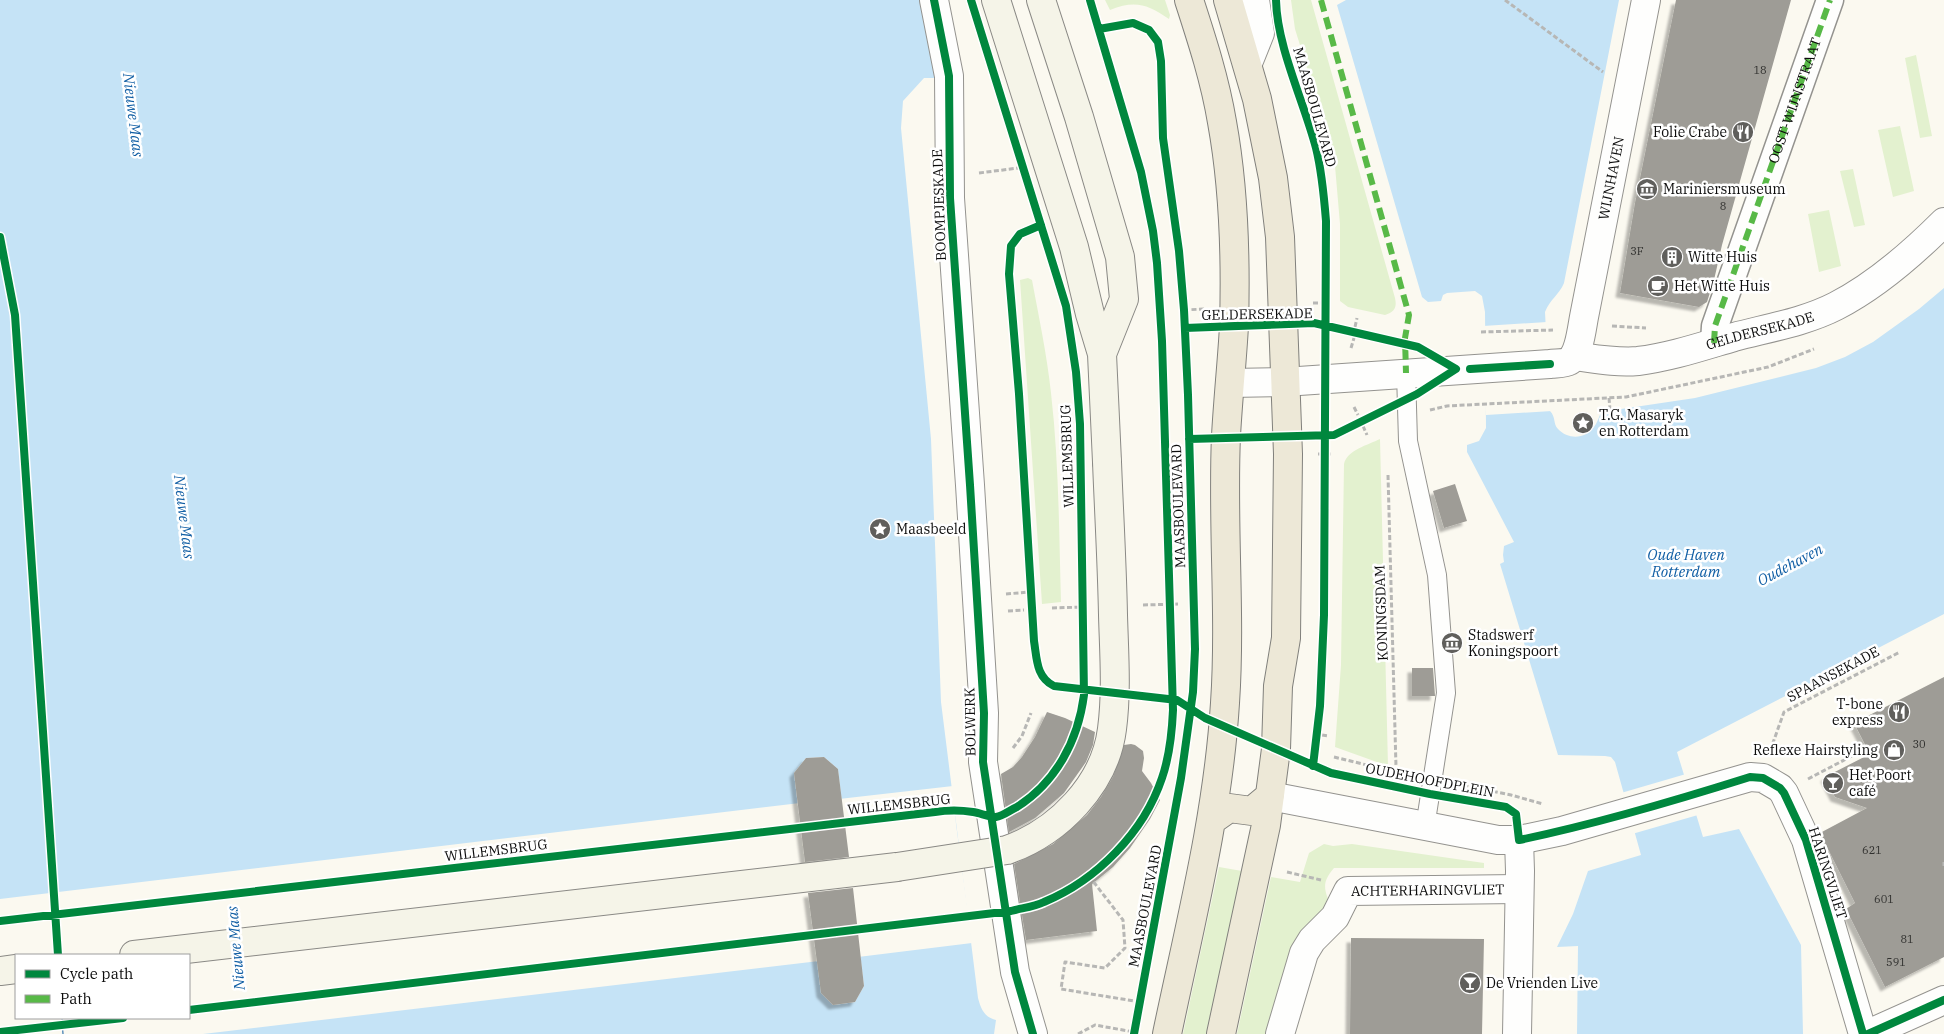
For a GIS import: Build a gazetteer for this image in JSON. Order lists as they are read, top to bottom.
{
  "streets": {
    "street": [
      "OOST-WIJNSTRAAT",
      "WIJNHAVEN",
      "BOOMPJESKADE",
      "GELDERSEKADE",
      "BOLWERK",
      "HARINGVLIET",
      "ACHTERHARINGVLIET"
    ],
    "path": ["KONINGSDAM", "SPAANSEKADE"],
    "cycle path": ["MAASBOULEVARD", "WILLEMSBRUG", "OUDEHOOFDPLEIN"]
  },
  "crossings": [
    ["OOST-WIJNSTRAAT", "GELDERSEKADE"],
    ["WIJNHAVEN", "GELDERSEKADE"],
    ["BOOMPJESKADE", "BOLWERK"],
    ["KONINGSDAM", "OUDEHOOFDPLEIN"],
    ["SPAANSEKADE", "HARINGVLIET"]
  ],
  "water": ["Nieuwe Maas", "Oude Haven Rotterdam", "Oudehaven"],
  "places": {
    "restaurant": ["Folie Crabe", "T-bone express"],
    "museum": ["Mariniersmuseum", "Stadswerf Koningspoort"],
    "building": ["Witte Huis"],
    "cafe": ["Het Witte Huis"],
    "place": ["T.G. Masaryk en Rotterdam", "Maasbeeld"],
    "shop": ["Reflexe Hairstyling"],
    "bar": ["Het Poort café", "De Vrienden Live"]
  },
  "house_numbers": [
    "18",
    "8",
    "3F",
    "30",
    "621",
    "601",
    "81",
    "591"
  ],
  "legend": ["Cycle path", "Path"]
}
